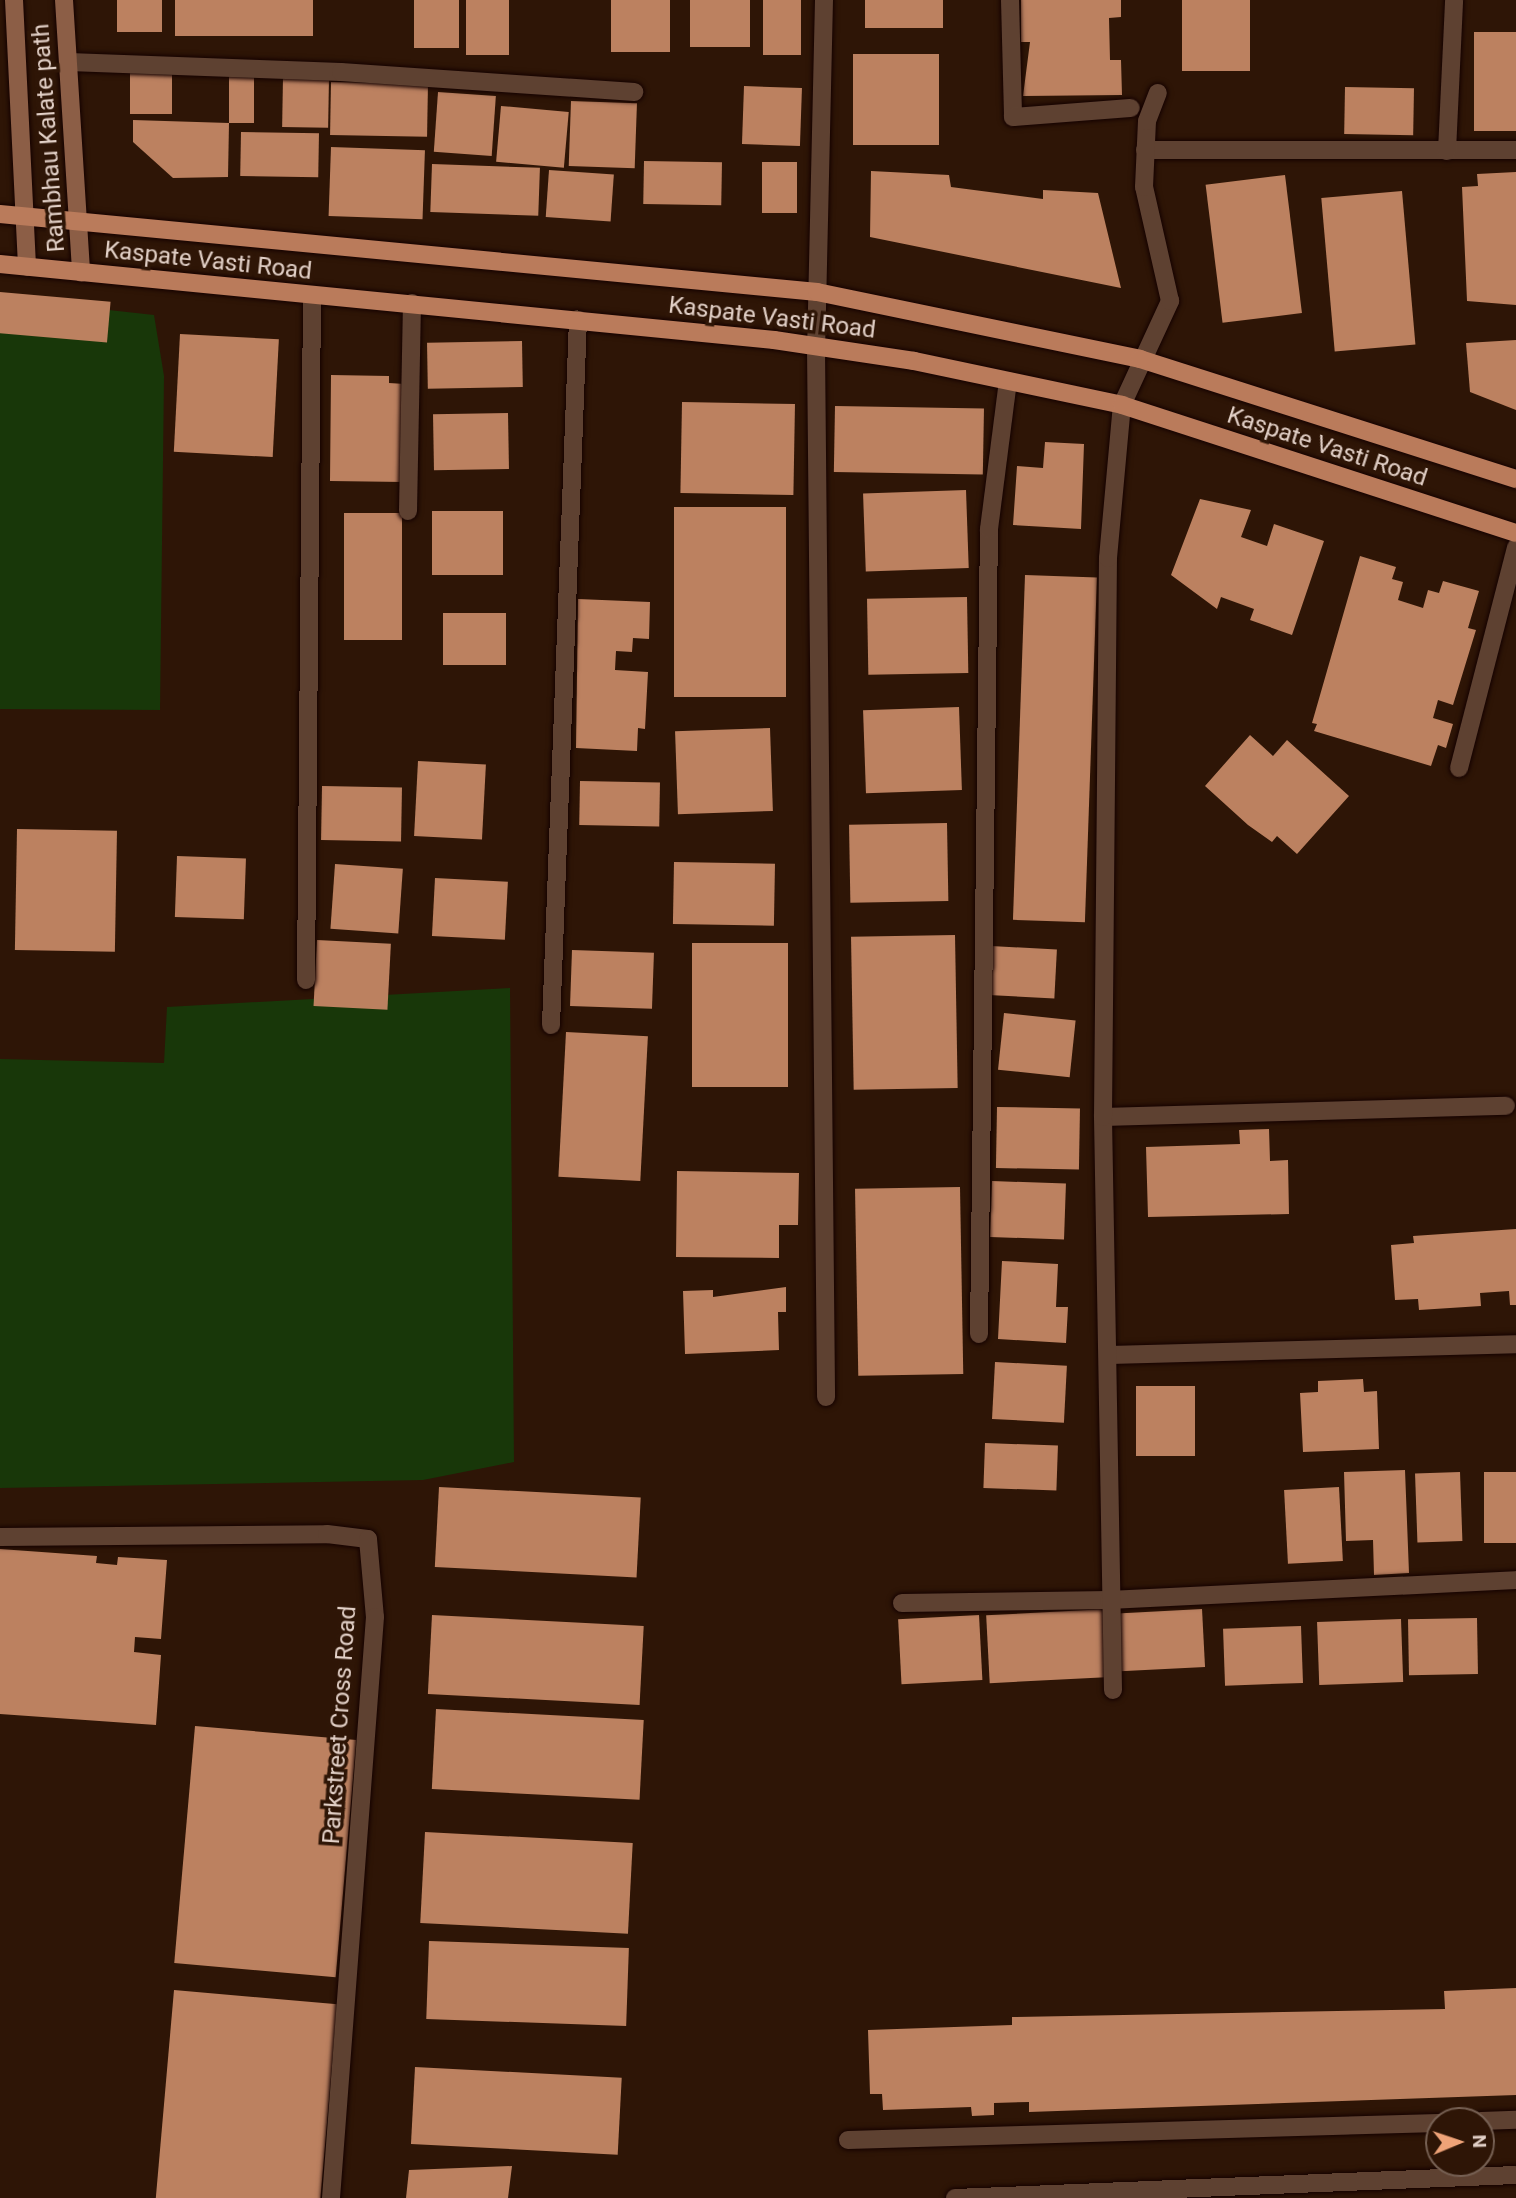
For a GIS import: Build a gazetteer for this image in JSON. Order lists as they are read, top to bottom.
{
  "streets": {
    "main road": ["Rambhau Kalate path", "Kaspate Vasti Road"],
    "street": ["Parkstreet Cross Road"]
  },
  "crossings": [
    ["Rambhau Kalate path", "Kaspate Vasti Road"]
  ],
  "north": "right"
}
